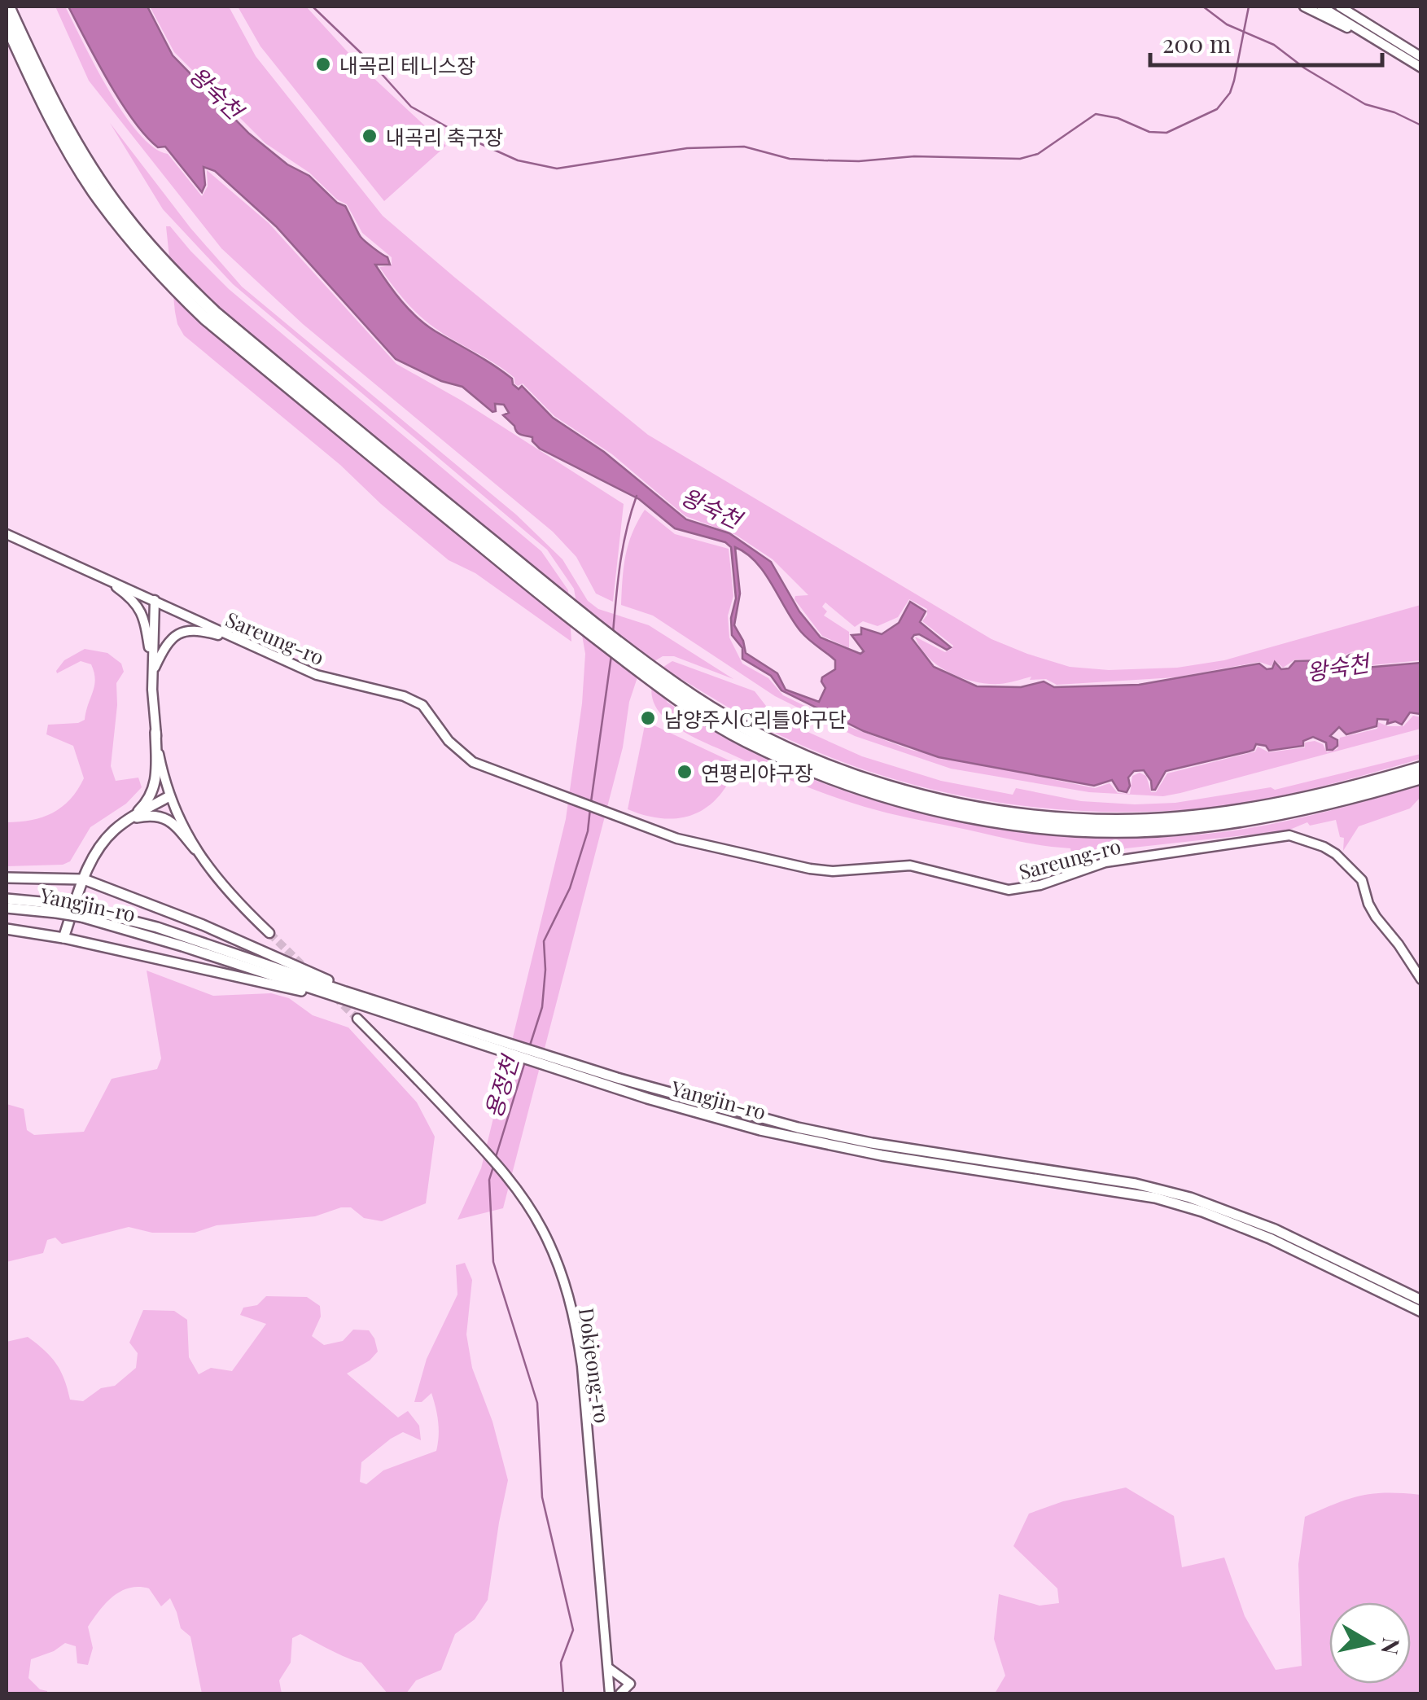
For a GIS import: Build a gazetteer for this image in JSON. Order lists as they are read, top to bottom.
{
  "streets": {
    "main road": ["Yangjin-ro"],
    "street": ["Sareung-ro", "Dokjeong-ro"]
  },
  "water": ["왕숙천", "용정천"],
  "places": [
    "내곡리 테니스장",
    "내곡리 축구장",
    "남양주시C리틀야구단",
    "연평리야구장"
  ],
  "scale_bar": "200 m",
  "north": "right"
}
